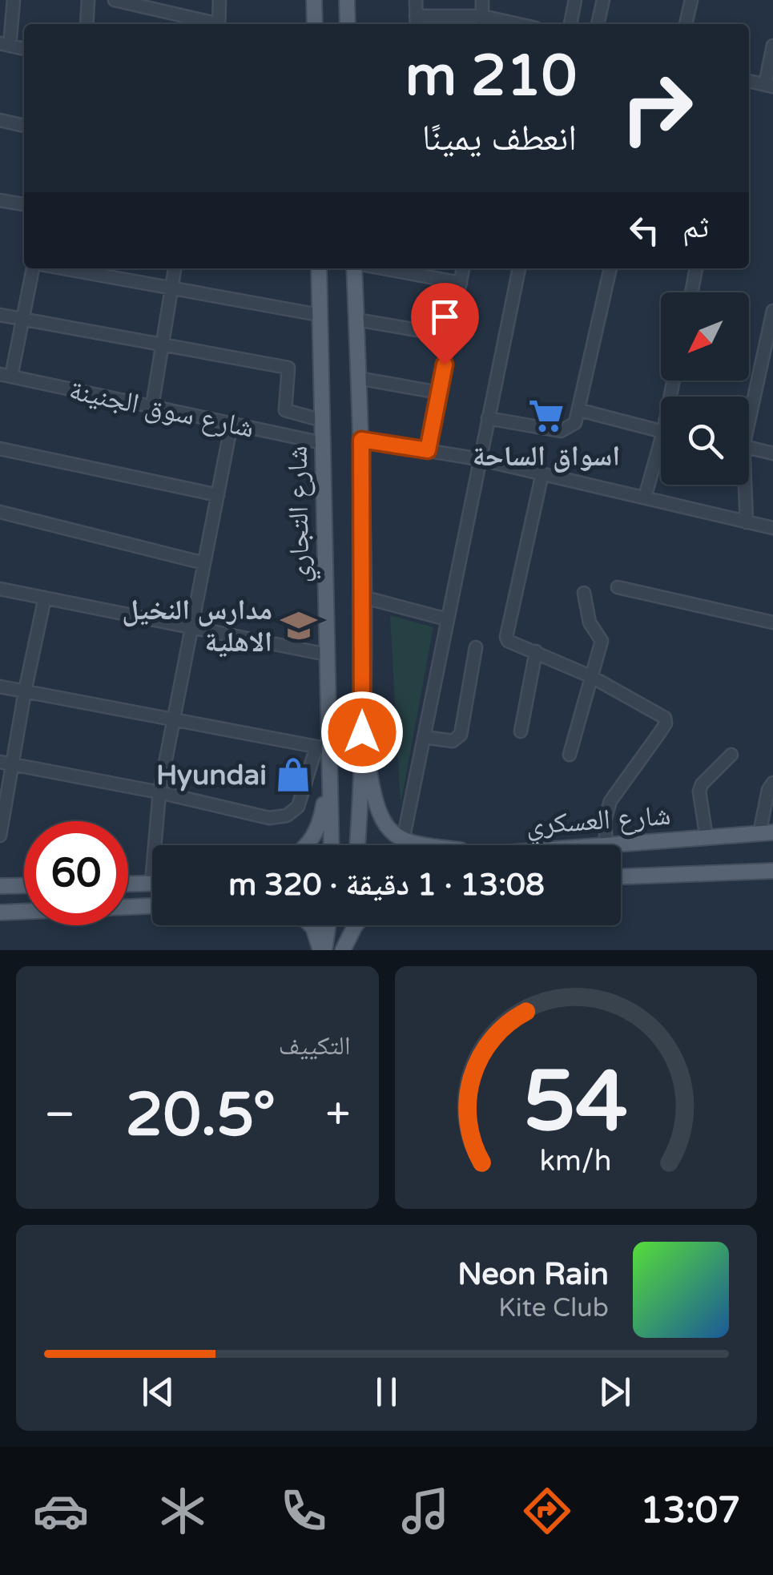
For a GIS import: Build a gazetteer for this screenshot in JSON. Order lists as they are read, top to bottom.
{
  "streets": {
    "main road": ["شارع التجاري", "شارع العسكري"],
    "street": ["شارع سوق الجنينة"]
  },
  "crossings": [
    ["شارع سوق الجنينة", "شارع التجاري"]
  ],
  "places": {
    "supermarket": ["اسواق الساحة"],
    "school or university": ["مدارس النخيل الاهلية"],
    "shop": ["Hyundai"]
  },
  "north": "bottom left",
  "page": {
    "turn": ["210 m", "انعطف يمينًا"],
    "then": "ثم",
    "limit": "60",
    "trip": "13:08 · 1 دقيقة · 320 m",
    "tile": "التكييف",
    "heat": ["−", "20.5°", "+"],
    "song": ["Neon Rain", "Kite Club"],
    "tabs": "13:07",
    "gauge": ["54", "km/h"]
  }
}
